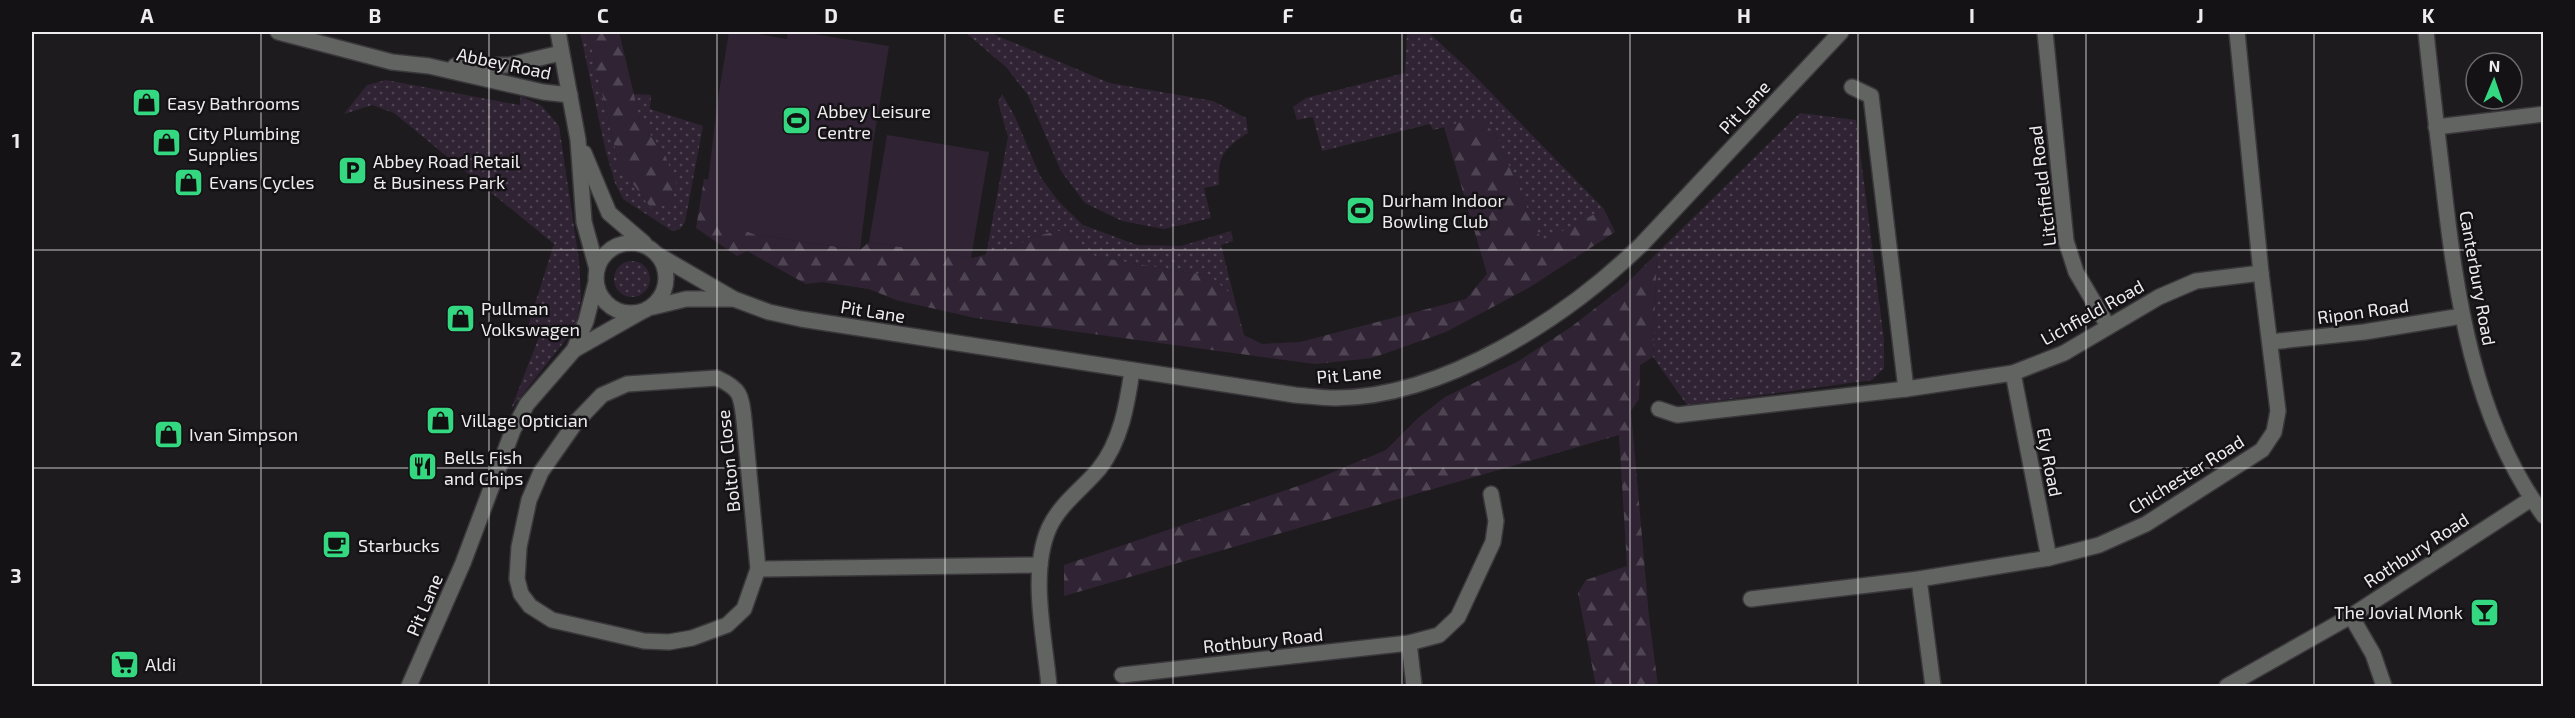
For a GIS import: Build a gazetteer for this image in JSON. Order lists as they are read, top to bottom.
{
  "streets": {
    "street": [
      "Abbey Road",
      "Pit Lane",
      "Litchfield Road",
      "Canterbury Road",
      "Ripon Road",
      "Lichfield Road",
      "Bolton Close",
      "Ely Road",
      "Chichester Road",
      "Rothbury Road"
    ]
  },
  "crossings": [
    ["Litchfield Road", "Lichfield Road"],
    ["Canterbury Road", "Ripon Road"],
    ["Canterbury Road", "Rothbury Road"],
    ["Ripon Road", "Chichester Road"],
    ["Lichfield Road", "Ely Road"],
    ["Lichfield Road", "Chichester Road"],
    ["Ely Road", "Chichester Road"]
  ],
  "places": {
    "shop": [
      "Easy Bathrooms",
      "City Plumbing Supplies",
      "Evans Cycles",
      "Pullman Volkswagen",
      "Village Optician",
      "Ivan Simpson"
    ],
    "sports": ["Abbey Leisure Centre", "Durham Indoor Bowling Club"],
    "parking": ["Abbey Road Retail & Business Park"],
    "restaurant": ["Bells Fish and Chips"],
    "cafe": ["Starbucks"],
    "bar": ["The Jovial Monk"],
    "supermarket": ["Aldi"]
  },
  "north": "top",
  "grid": {
    "columns": [
      "A",
      "B",
      "C",
      "D",
      "E",
      "F",
      "G",
      "H",
      "I",
      "J",
      "K"
    ],
    "rows": ["1", "2", "3"]
  }
}
